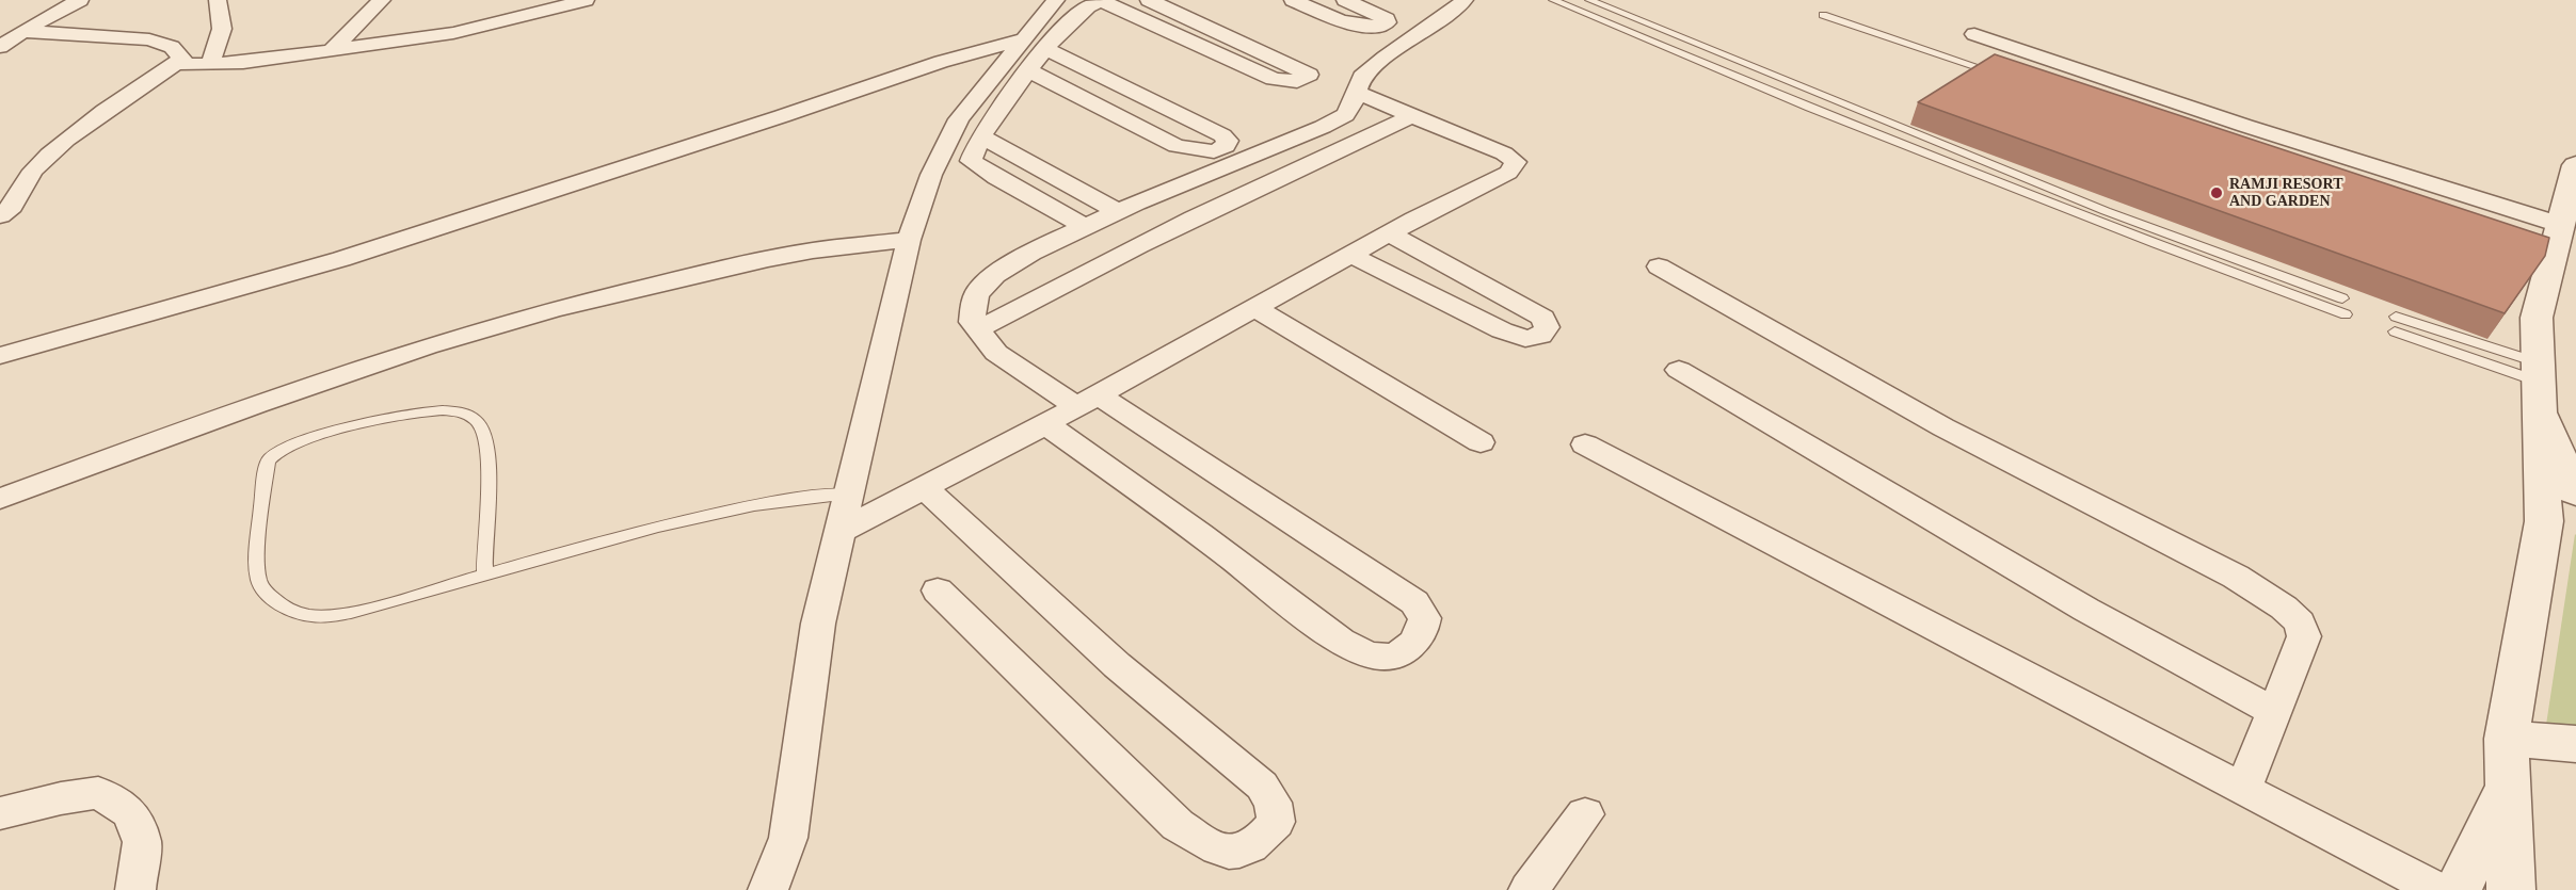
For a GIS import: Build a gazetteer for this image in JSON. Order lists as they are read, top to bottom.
{
  "places": ["RAMJI RESORT AND GARDEN"]
}
